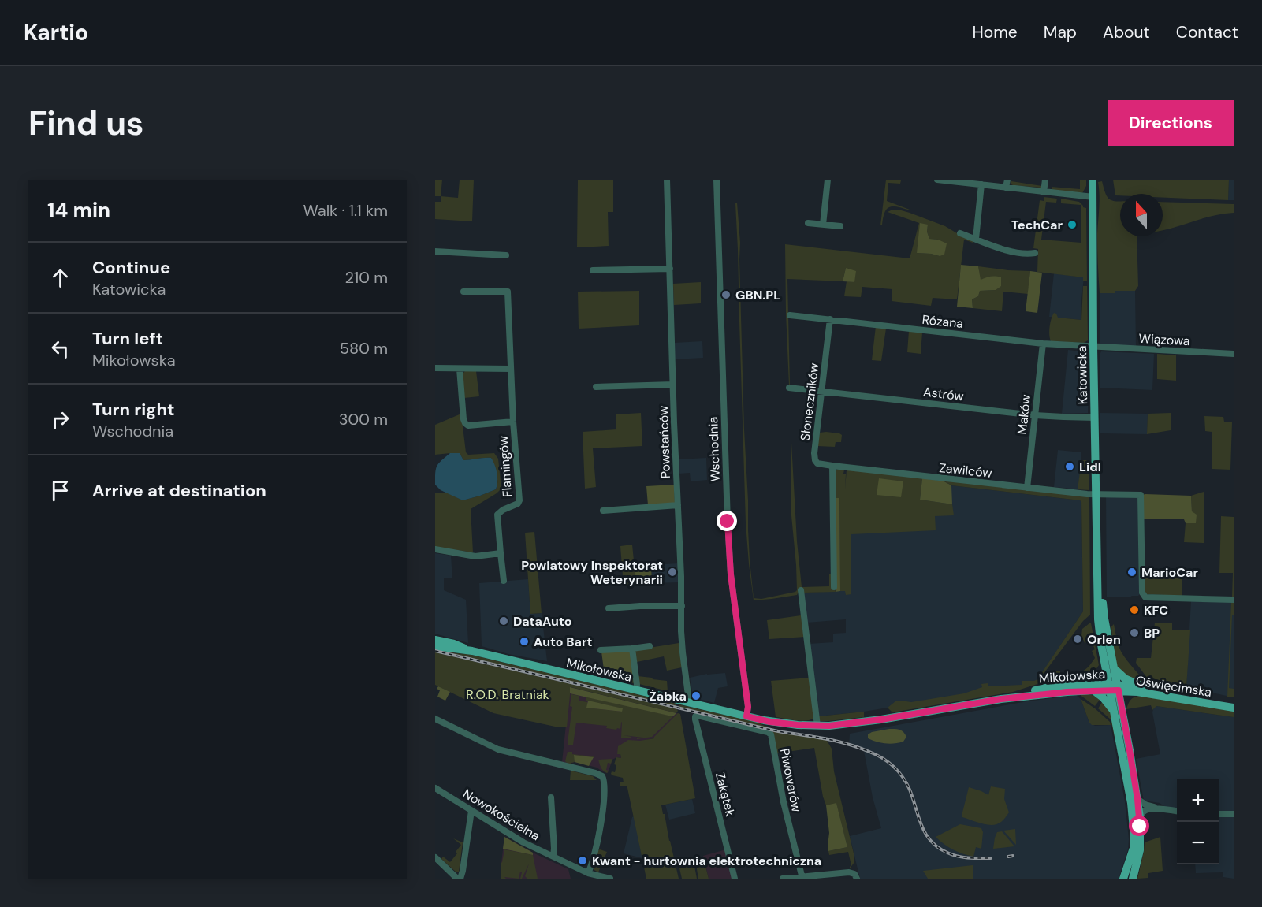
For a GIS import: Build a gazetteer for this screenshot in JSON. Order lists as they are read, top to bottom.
{
  "streets": {
    "main road": ["Katowicka", "Mikołowska", "Oświęcimska"],
    "street": [
      "Różana",
      "Wiązowa",
      "Astrów",
      "Słoneczników",
      "Maków",
      "Powstańców",
      "Wschodnia",
      "Flamingów",
      "Zawilców",
      "Piwowarów",
      "Zakątek",
      "Nowokościelna"
    ]
  },
  "crossings": [
    ["Różana", "Wiązowa"],
    ["Różana", "Katowicka"],
    ["Różana", "Słoneczników"],
    ["Różana", "Maków"],
    ["Wiązowa", "Katowicka"],
    ["Katowicka", "Astrów"],
    ["Katowicka", "Zawilców"],
    ["Katowicka", "Mikołowska"],
    ["Katowicka", "Oświęcimska"],
    ["Astrów", "Słoneczników"],
    ["Astrów", "Maków"],
    ["Słoneczników", "Zawilców"],
    ["Maków", "Zawilców"],
    ["Powstańców", "Mikołowska"],
    ["Wschodnia", "Mikołowska"],
    ["Mikołowska", "Oświęcimska"],
    ["Piwowarów", "Zakątek"]
  ],
  "parks": ["R.O.D. Bratniak"],
  "places": [
    "TechCar",
    "GBN.PL",
    "Lidl",
    "Powiatowy Inspektorat Weterynarii",
    "MarioCar",
    "KFC",
    "DataAuto",
    "BP",
    "Orlen",
    "Auto Bart",
    "Żabka",
    "Kwant - hurtownia elektrotechniczna"
  ],
  "north": "top",
  "page": {
    "header": "Kartio",
    "nav": [
      "Home",
      "Map",
      "About",
      "Contact"
    ],
    "buttons": "Directions",
    "title": "Find us",
    "heading": ["14 min", "Walk · 1.1 km"],
    "list": [
      ["Continue", "Katowicka", "210 m"],
      ["Turn left", "Mikołowska", "580 m"],
      ["Turn right", "Wschodnia", "300 m"],
      "Arrive at destination"
    ],
    "map_buttons": ["+", "−"]
  }
}
